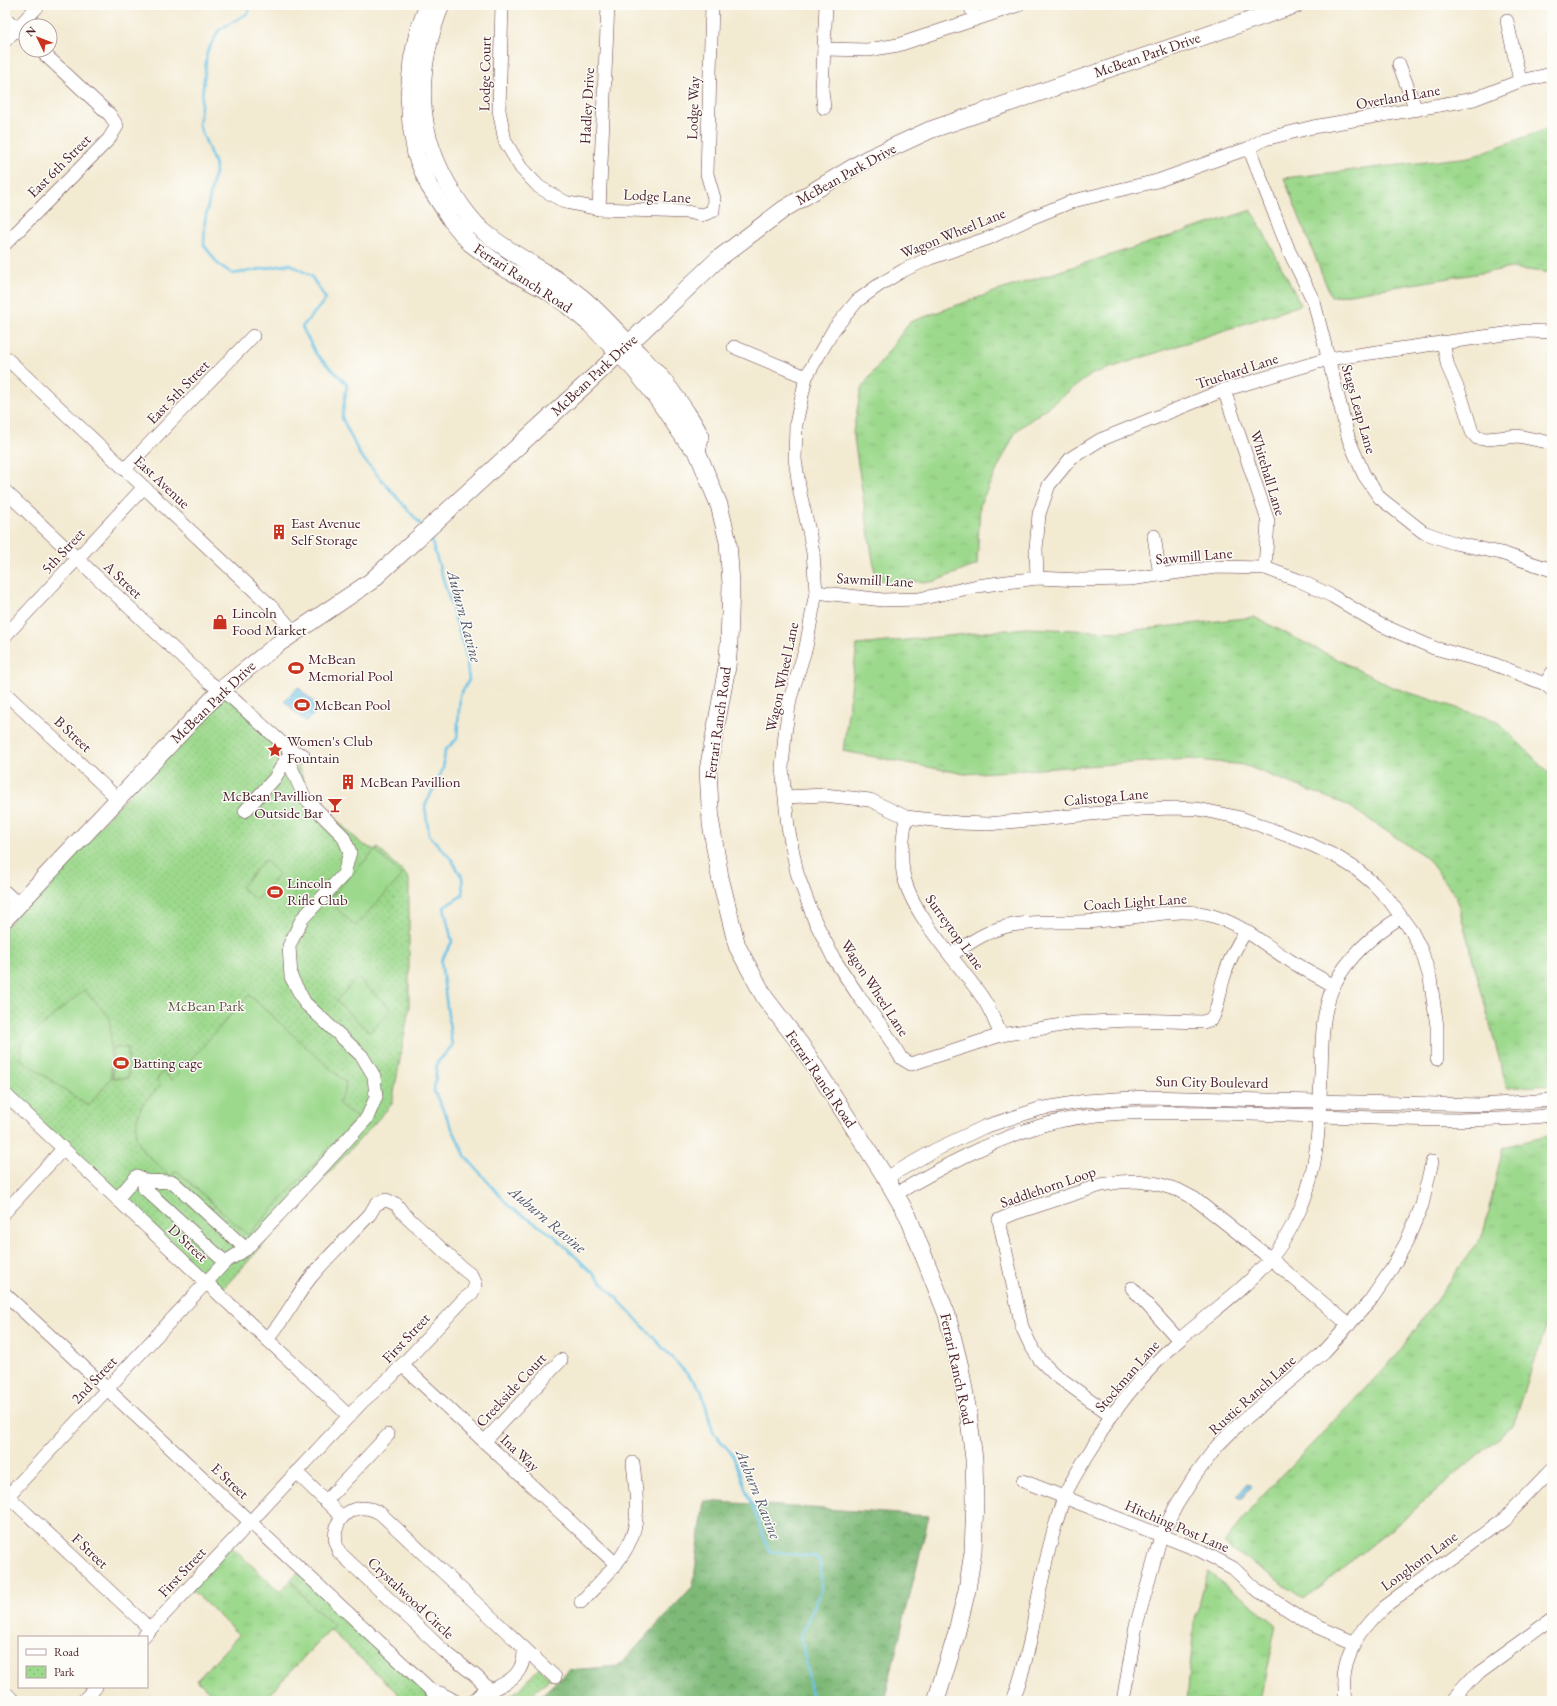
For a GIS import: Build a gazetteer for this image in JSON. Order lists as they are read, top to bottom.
{
  "streets": {
    "main road": ["McBean Park Drive", "Ferrari Ranch Road"],
    "street": [
      "Lodge Court",
      "Overland Lane",
      "Hadley Drive",
      "Lodge Way",
      "East 6th Street",
      "Lodge Lane",
      "Wagon Wheel Lane",
      "Truchard Lane",
      "East 5th Street",
      "Stags Leap Lane",
      "Whitehall Lane",
      "East Avenue",
      "5th Street",
      "Sawmill Lane",
      "A Street",
      "B Street",
      "Calistoga Lane",
      "Coach Light Lane",
      "Surreytop Lane",
      "Sun City Boulevard",
      "Saddlehorn Loop",
      "D Street",
      "First Street",
      "Stockman Lane",
      "2nd Street",
      "Creekside Court",
      "Rustic Ranch Lane",
      "Ina Way",
      "E Street",
      "Hitching Post Lane",
      "F Street",
      "Longhorn Lane",
      "Crystalwood Circle"
    ]
  },
  "crossings": [
    ["McBean Park Drive", "Ferrari Ranch Road"],
    ["McBean Park Drive", "East Avenue"],
    ["McBean Park Drive", "A Street"],
    ["McBean Park Drive", "B Street"],
    ["Lodge Court", "Hadley Drive"],
    ["Lodge Court", "Lodge Lane"],
    ["Overland Lane", "Wagon Wheel Lane"],
    ["Overland Lane", "Stags Leap Lane"],
    ["Hadley Drive", "Lodge Lane"],
    ["Lodge Way", "Lodge Lane"],
    ["Wagon Wheel Lane", "Stags Leap Lane"],
    ["Wagon Wheel Lane", "Sawmill Lane"],
    ["Wagon Wheel Lane", "Calistoga Lane"],
    ["Wagon Wheel Lane", "Coach Light Lane"],
    ["Wagon Wheel Lane", "Surreytop Lane"],
    ["Ferrari Ranch Road", "Sun City Boulevard"],
    ["Truchard Lane", "Stags Leap Lane"],
    ["Truchard Lane", "Whitehall Lane"],
    ["Truchard Lane", "Sawmill Lane"],
    ["East 5th Street", "East Avenue"],
    ["Whitehall Lane", "Sawmill Lane"],
    ["East Avenue", "5th Street"],
    ["5th Street", "A Street"],
    ["A Street", "2nd Street"],
    ["Calistoga Lane", "Surreytop Lane"],
    ["Calistoga Lane", "Stockman Lane"],
    ["Coach Light Lane", "Surreytop Lane"],
    ["Coach Light Lane", "Stockman Lane"],
    ["Sun City Boulevard", "Stockman Lane"],
    ["Saddlehorn Loop", "Stockman Lane"],
    ["D Street", "First Street"],
    ["D Street", "2nd Street"],
    ["First Street", "Ina Way"],
    ["First Street", "E Street"],
    ["First Street", "F Street"],
    ["Stockman Lane", "Hitching Post Lane"],
    ["2nd Street", "E Street"],
    ["2nd Street", "F Street"],
    ["Creekside Court", "Ina Way"],
    ["Rustic Ranch Lane", "Hitching Post Lane"],
    ["Hitching Post Lane", "Longhorn Lane"]
  ],
  "water": ["Auburn Ravine"],
  "parks": ["McBean Park"],
  "places": {
    "building": ["East Avenue Self Storage", "McBean Pavillion"],
    "shop": ["Lincoln Food Market"],
    "sports": [
      "McBean Memorial Pool",
      "McBean Pool",
      "Lincoln Rifle Club",
      "Batting cage"
    ],
    "place": ["Women's Club Fountain"],
    "bar": ["McBean Pavillion Outside Bar"]
  },
  "legend": ["Road", "Park"],
  "north": "top left"
}
